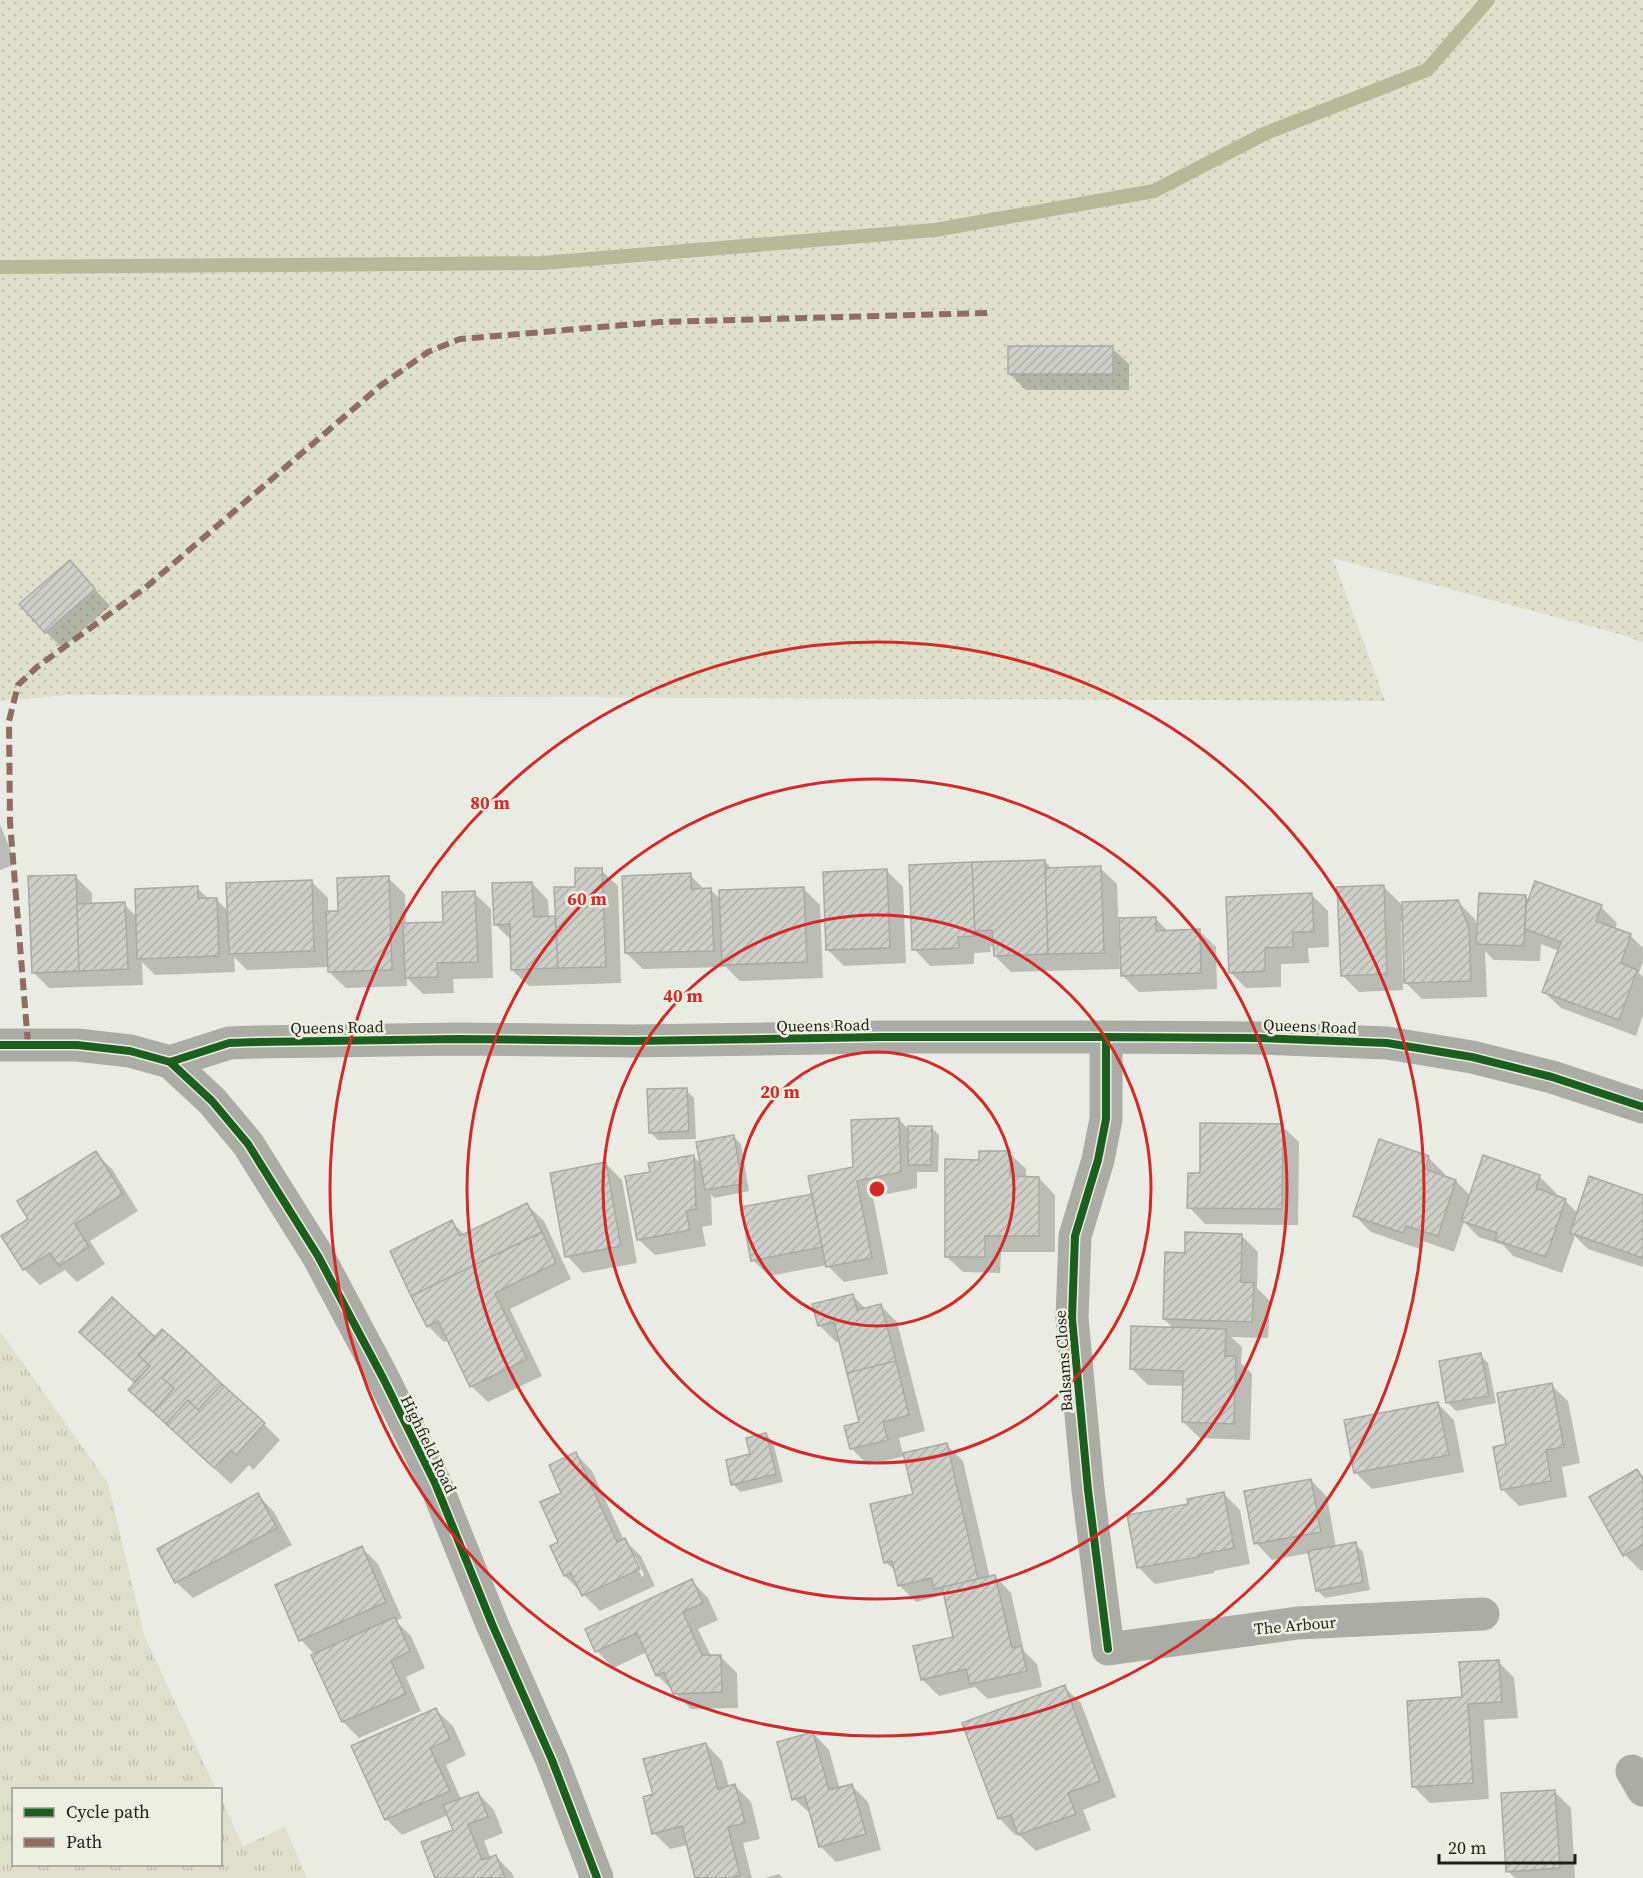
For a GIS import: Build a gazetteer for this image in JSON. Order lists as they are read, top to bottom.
{
  "streets": {
    "street": [
      "Queens Road",
      "Balsams Close",
      "Highfield Road",
      "The Arbour"
    ]
  },
  "crossings": [
    ["Queens Road", "Balsams Close"],
    ["Queens Road", "Highfield Road"],
    ["Balsams Close", "The Arbour"]
  ],
  "legend": ["Cycle path", "Path"],
  "scale_bar": "20 m",
  "rings": [
    "80 m",
    "60 m",
    "40 m",
    "20 m"
  ]
}
